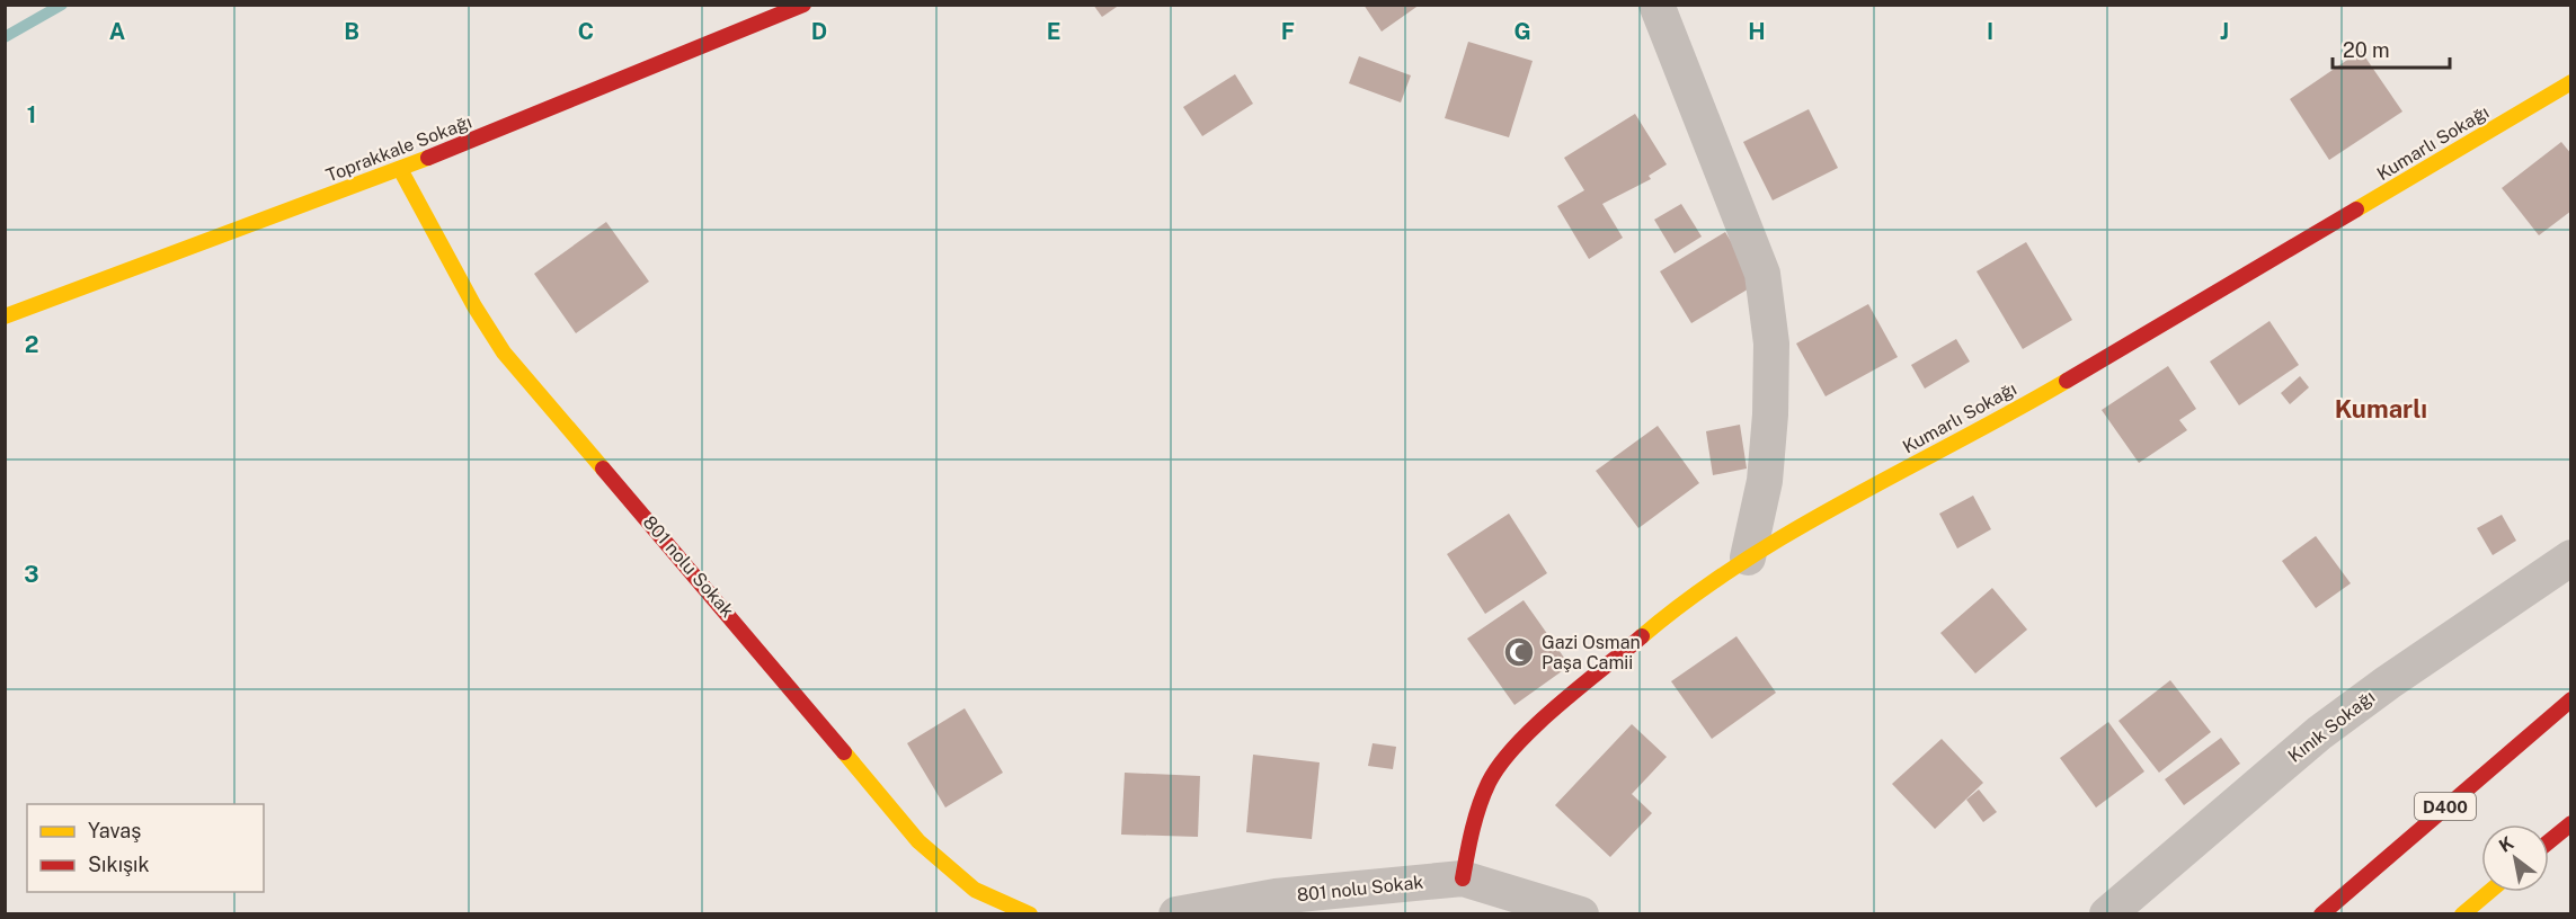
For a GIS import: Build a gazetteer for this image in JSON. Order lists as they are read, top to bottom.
{
  "streets": {
    "main road": [
      "Kumarlı Sokağı",
      "Toprakkale Sokağı",
      "801 nolu Sokak",
      "D400"
    ],
    "street": ["Kınık Sokağı"]
  },
  "crossings": [
    ["Kumarlı Sokağı", "801 nolu Sokak"],
    ["Toprakkale Sokağı", "801 nolu Sokak"]
  ],
  "districts": ["Kumarlı"],
  "places": {
    "mosque": ["Gazi Osman Paşa Camii"]
  },
  "legend": ["Yavaş", "Sıkışık"],
  "scale_bar": "20 m",
  "north": "top left",
  "grid": {
    "columns": [
      "A",
      "B",
      "C",
      "D",
      "E",
      "F",
      "G",
      "H",
      "I",
      "J"
    ],
    "rows": ["1", "2", "3"]
  }
}
